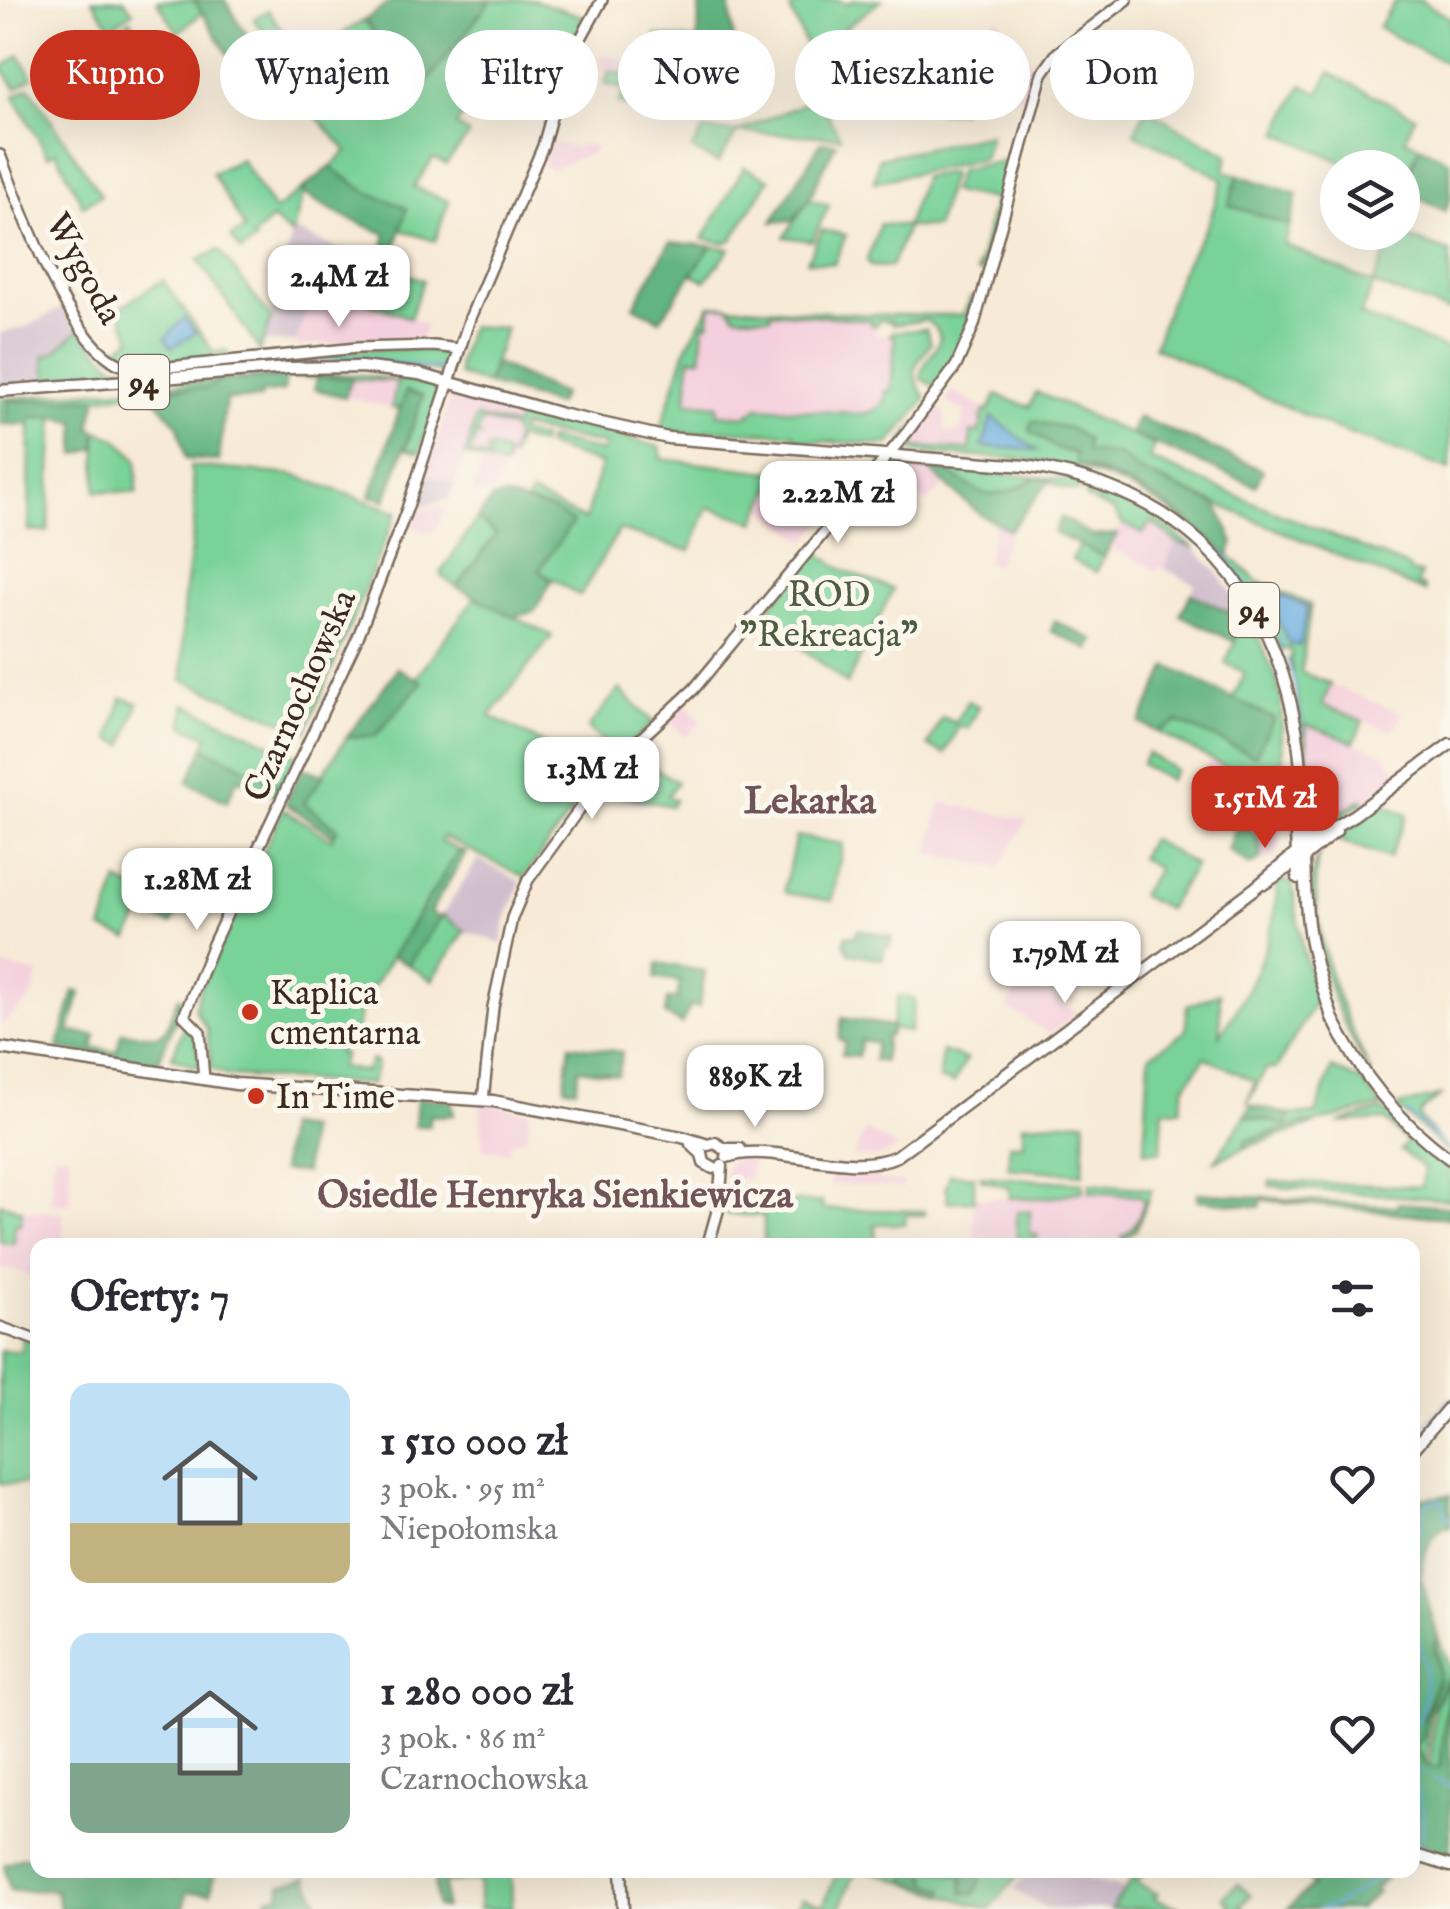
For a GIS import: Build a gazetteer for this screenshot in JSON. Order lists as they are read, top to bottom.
{
  "streets": {
    "main road": ["94"],
    "street": ["Wygoda", "Czarnochowska"]
  },
  "crossings": [
    ["94", "Czarnochowska"]
  ],
  "districts": ["Lekarka", "Osiedle Henryka Sienkiewicza"],
  "parks": ["ROD \"Rekreacja\""],
  "places": ["Kaplica cmentarna", "In Time"],
  "page": {
    "chip": [
      "Kupno",
      "Wynajem",
      "Filtry",
      "Nowe",
      "Mieszkanie",
      "Dom"
    ],
    "price": [
      "2.4M zł",
      "2.22M zł",
      "1.3M zł",
      "1.51M zł",
      "1.28M zł",
      "1.79M zł",
      "889K zł"
    ],
    "heading": "Oferty: 7",
    "list": [
      {
        "name": "1 510 000 zł",
        "note": "3 pok. · 95 m² · Niepołomska"
      },
      {
        "name": "1 280 000 zł",
        "note": "3 pok. · 86 m² · Czarnochowska"
      }
    ]
  }
}
